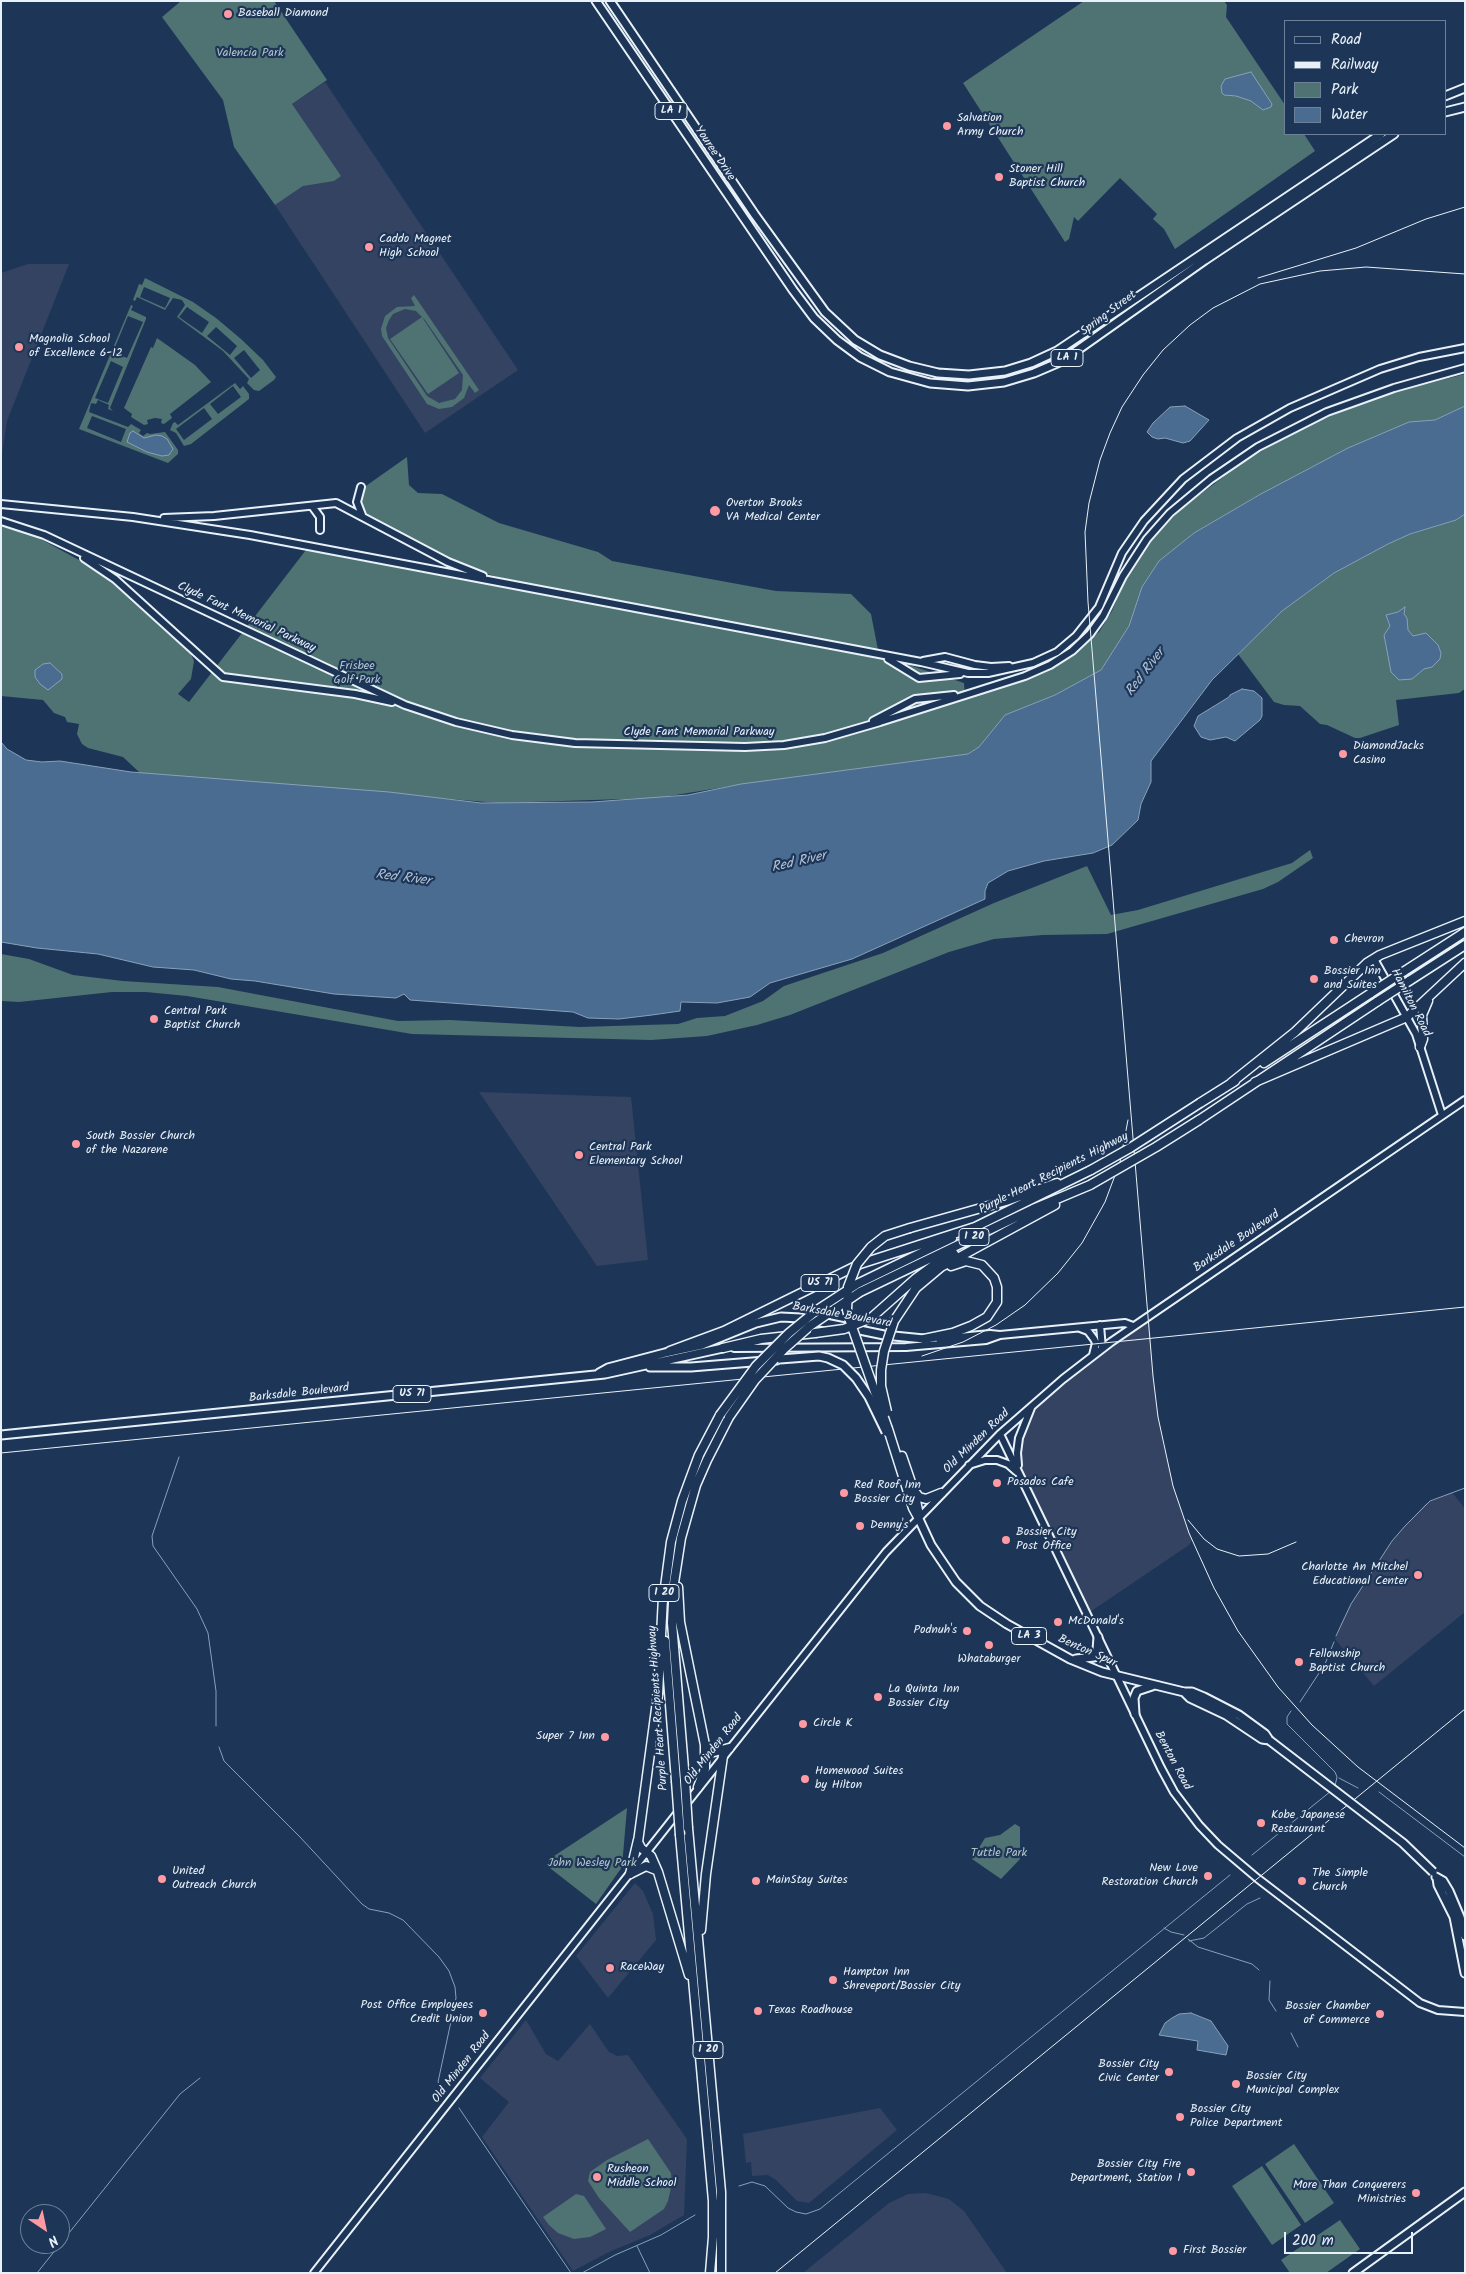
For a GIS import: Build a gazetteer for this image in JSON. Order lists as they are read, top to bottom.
{
  "streets": {
    "highway": ["Purple Heart Recipients Highway", "I 20", "US 71"],
    "main road": [
      "LA 1",
      "Youree Drive",
      "Spring Street",
      "Clyde Fant Memorial Parkway",
      "Hamilton Road",
      "Barksdale Boulevard",
      "Old Minden Road",
      "LA 3",
      "Benton Spur",
      "Benton Road"
    ]
  },
  "crossings": [
    ["Youree Drive", "Spring Street"],
    ["Hamilton Road", "Barksdale Boulevard"],
    ["Purple Heart Recipients Highway", "US 71"],
    ["Barksdale Boulevard", "US 71"],
    ["Barksdale Boulevard", "Old Minden Road"],
    ["Old Minden Road", "Benton Spur"],
    ["Old Minden Road", "Benton Road"],
    ["Benton Spur", "Benton Road"]
  ],
  "water": ["Red River"],
  "parks": [
    "Valencia Park",
    "Frisbee Golf Park",
    "Tuttle Park",
    "John Wesley Park"
  ],
  "places": [
    "Baseball Diamond",
    "Salvation Army Church",
    "Stoner Hill Baptist Church",
    "Caddo Magnet High School",
    "Magnolia School of Excellence 6-12",
    "Overton Brooks VA Medical Center",
    "DiamondJacks Casino",
    "Chevron",
    "Bossier Inn and Suites",
    "Central Park Baptist Church",
    "South Bossier Church of the Nazarene",
    "Central Park Elementary School",
    "Posados Cafe",
    "Red Roof Inn Bossier City",
    "Denny's",
    "Bossier City Post Office",
    "Charlotte An Mitchel Educational Center",
    "McDonald's",
    "Podnuh's",
    "Whataburger",
    "Fellowship Baptist Church",
    "La Quinta Inn Bossier City",
    "Circle K",
    "Super 7 Inn",
    "Homewood Suites by Hilton",
    "Kobe Japanese Restaurant",
    "New Love Restoration Church",
    "United Outreach Church",
    "MainStay Suites",
    "The Simple Church",
    "RaceWay",
    "Hampton Inn Shreveport/Bossier City",
    "Texas Roadhouse",
    "Post Office Employees Credit Union",
    "Bossier Chamber of Commerce",
    "Bossier City Civic Center",
    "Bossier City Municipal Complex",
    "Bossier City Police Department",
    "Bossier City Fire Department, Station 1",
    "Rusheon Middle School",
    "More Than Conquerers Ministries",
    "First Bossier"
  ],
  "legend": [
    "Road",
    "Railway",
    "Park",
    "Water"
  ],
  "scale_bar": "200 m",
  "north": "bottom right"
}
